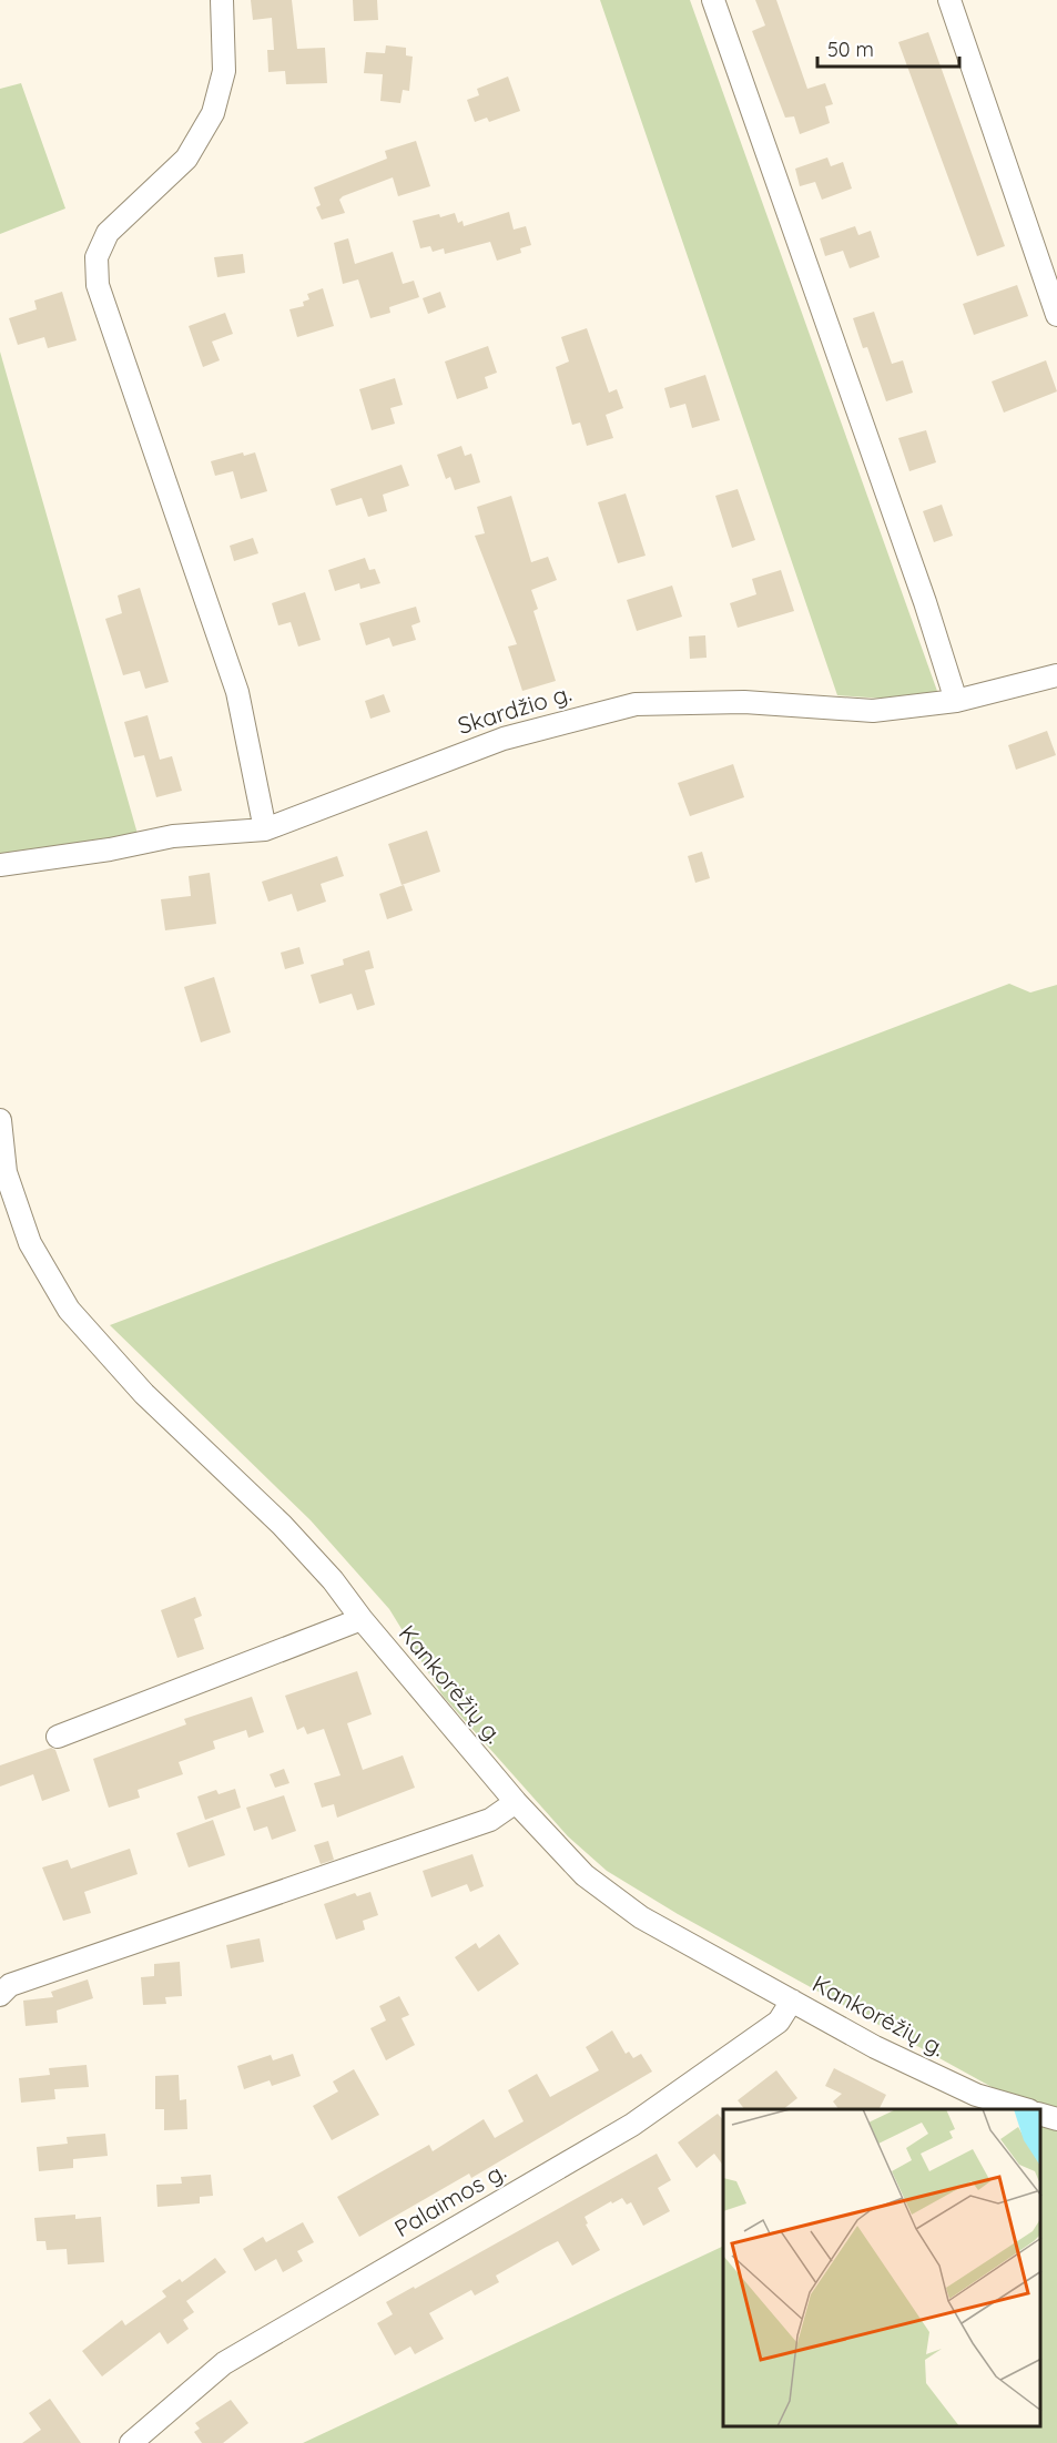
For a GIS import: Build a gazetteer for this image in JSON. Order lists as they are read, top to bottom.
{
  "streets": {
    "street": ["Skardžio g.", "Kankorėžių g.", "Palaimos g."]
  },
  "crossings": [
    ["Kankorėžių g.", "Palaimos g."]
  ],
  "scale_bar": "50 m"
}
